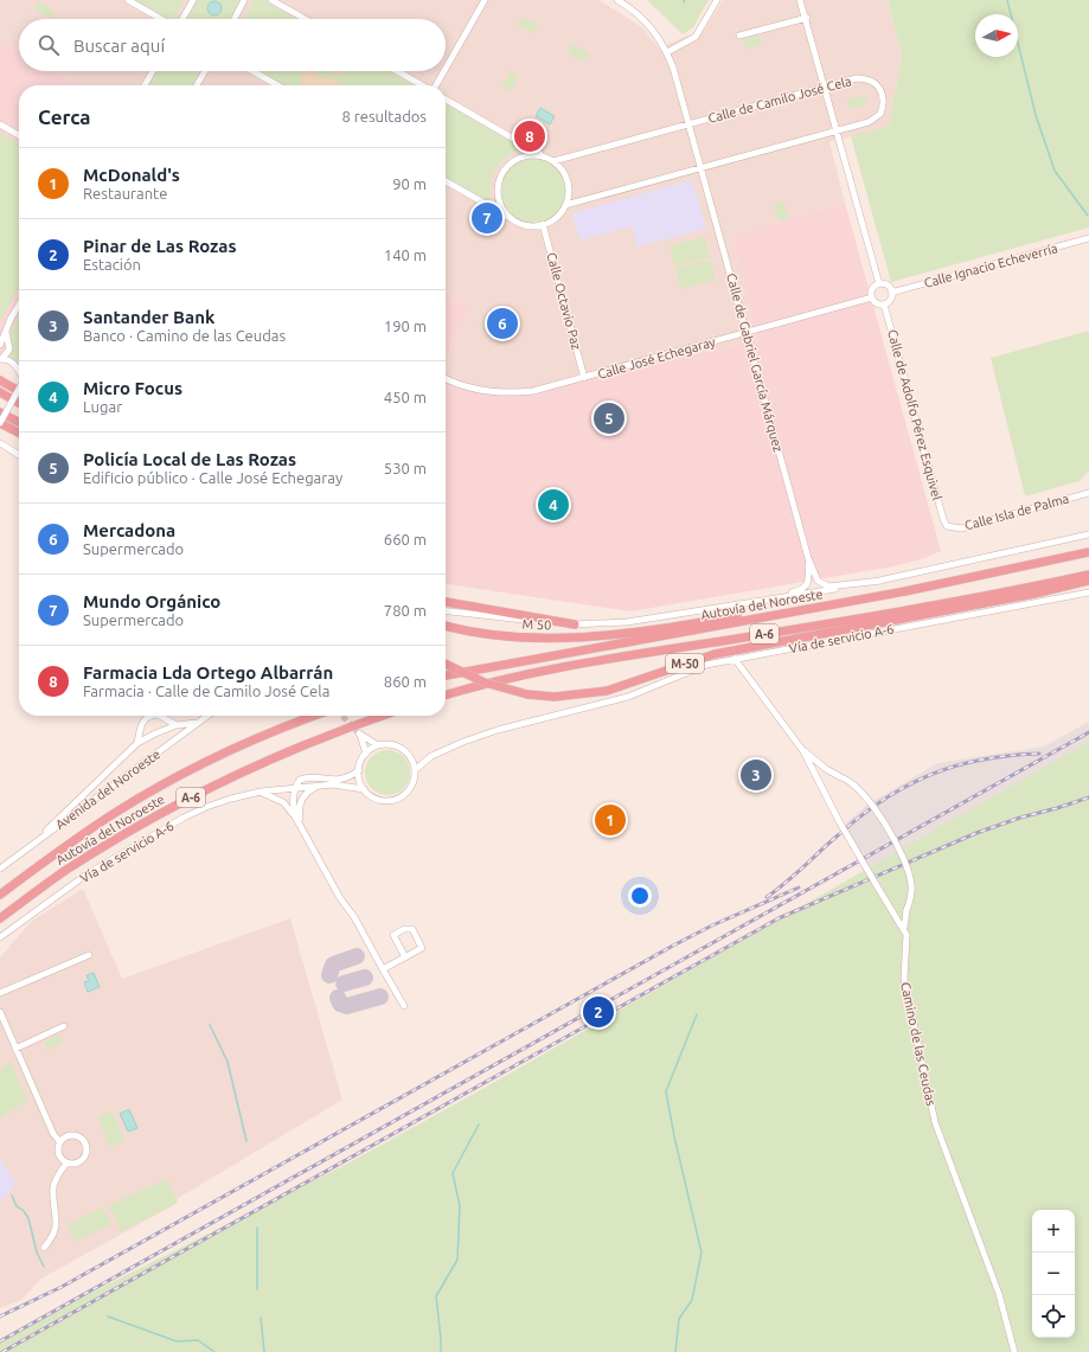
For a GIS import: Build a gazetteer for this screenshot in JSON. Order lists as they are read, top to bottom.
{
  "streets": {
    "highway": [
      "Autovía del Noroeste",
      "M 50",
      "A-6",
      "M-50"
    ],
    "street": [
      "Calle de Camilo José Cela",
      "Calle Ignacio Echeverría",
      "Calle Octavio Paz",
      "Calle José Echegaray",
      "Calle de Gabriel García Márquez",
      "Calle de Adolfo Pérez Esquivel",
      "Calle Isla de Palma",
      "Vía de servicio A-6",
      "Avenida del Noroeste",
      "Camino de las Ceudas"
    ]
  },
  "crossings": [
    ["Calle de Camilo José Cela", "Calle Octavio Paz"],
    ["Calle de Camilo José Cela", "Calle de Gabriel García Márquez"],
    ["Calle Ignacio Echeverría", "Calle José Echegaray"],
    ["Calle Ignacio Echeverría", "Calle de Adolfo Pérez Esquivel"],
    ["Calle Octavio Paz", "Calle José Echegaray"],
    ["Calle José Echegaray", "Calle de Gabriel García Márquez"],
    ["Calle José Echegaray", "Calle de Adolfo Pérez Esquivel"],
    ["Calle de Adolfo Pérez Esquivel", "Calle Isla de Palma"],
    ["Autovía del Noroeste", "M 50"],
    ["Vía de servicio A-6", "Camino de las Ceudas"]
  ],
  "north": "right",
  "page": {
    "search": "Buscar aquí",
    "heading": ["Cerca", "8 resultados"],
    "pins": [
      "8",
      "7",
      "6",
      "5",
      "4",
      "3",
      "1",
      "2"
    ],
    "list": [
      {
        "mark": "1",
        "name": "McDonald's",
        "note": "Restaurante",
        "value": "90 m"
      },
      {
        "mark": "2",
        "name": "Pinar de Las Rozas",
        "note": "Estación",
        "value": "140 m"
      },
      {
        "mark": "3",
        "name": "Santander Bank",
        "note": "Banco · Camino de las Ceudas",
        "value": "190 m"
      },
      {
        "mark": "4",
        "name": "Micro Focus",
        "note": "Lugar",
        "value": "450 m"
      },
      {
        "mark": "5",
        "name": "Policía Local de Las Rozas",
        "note": "Edificio público · Calle José Echegaray",
        "value": "530 m"
      },
      {
        "mark": "6",
        "name": "Mercadona",
        "note": "Supermercado",
        "value": "660 m"
      },
      {
        "mark": "7",
        "name": "Mundo Orgánico",
        "note": "Supermercado",
        "value": "780 m"
      },
      {
        "mark": "8",
        "name": "Farmacia Lda Ortego Albarrán",
        "note": "Farmacia · Calle de Camilo José Cela",
        "value": "860 m"
      }
    ],
    "map_buttons": ["+", "−"]
  }
}
